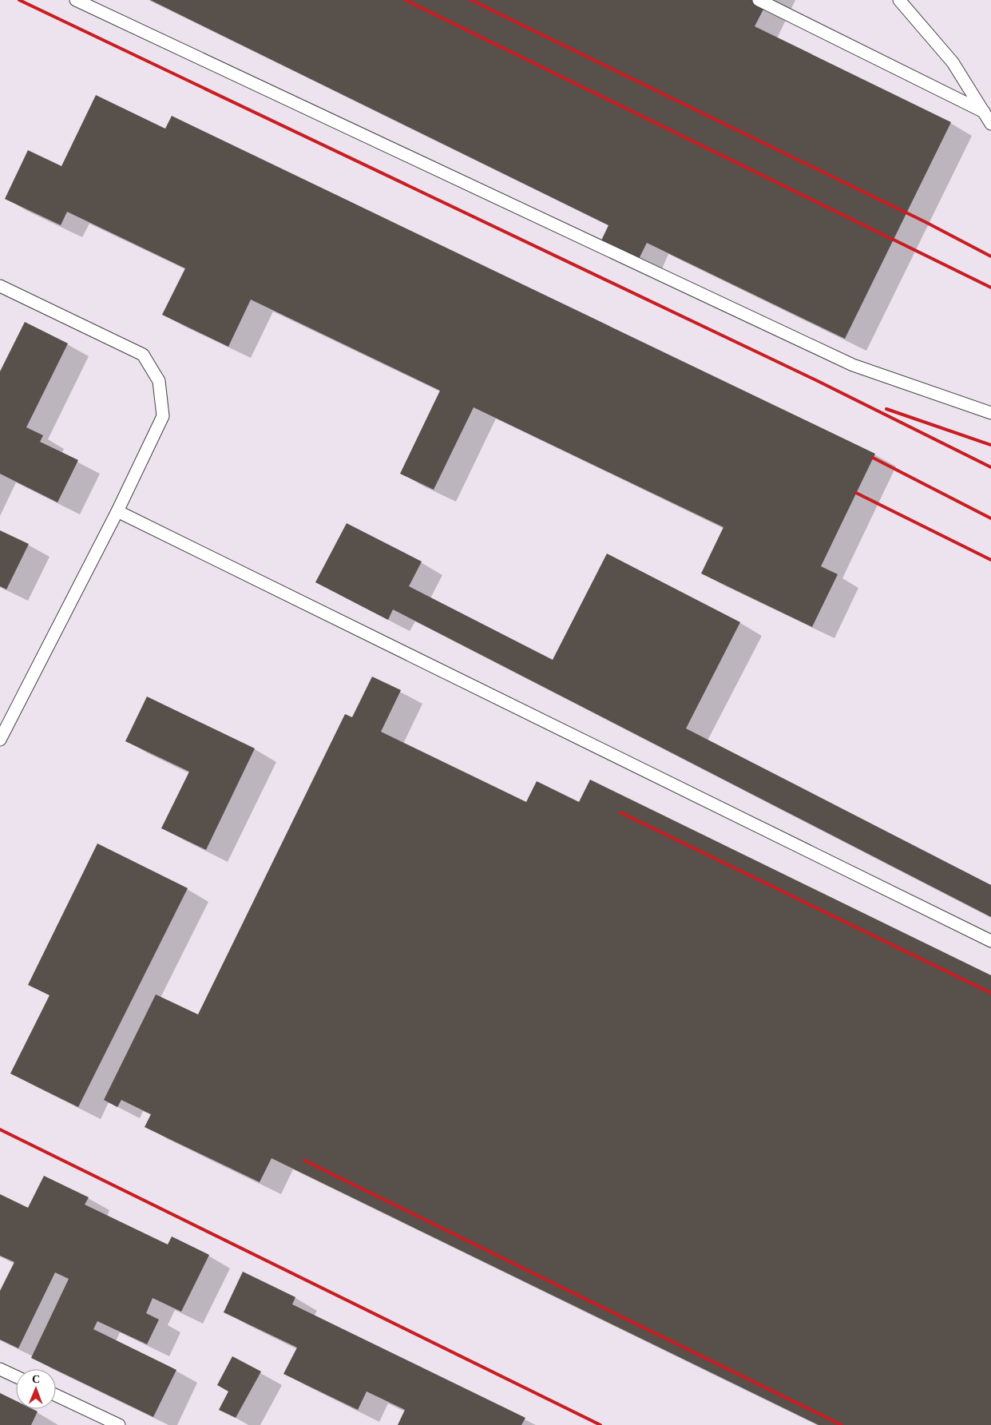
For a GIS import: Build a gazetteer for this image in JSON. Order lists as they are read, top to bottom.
{
  "north": "top"
}
